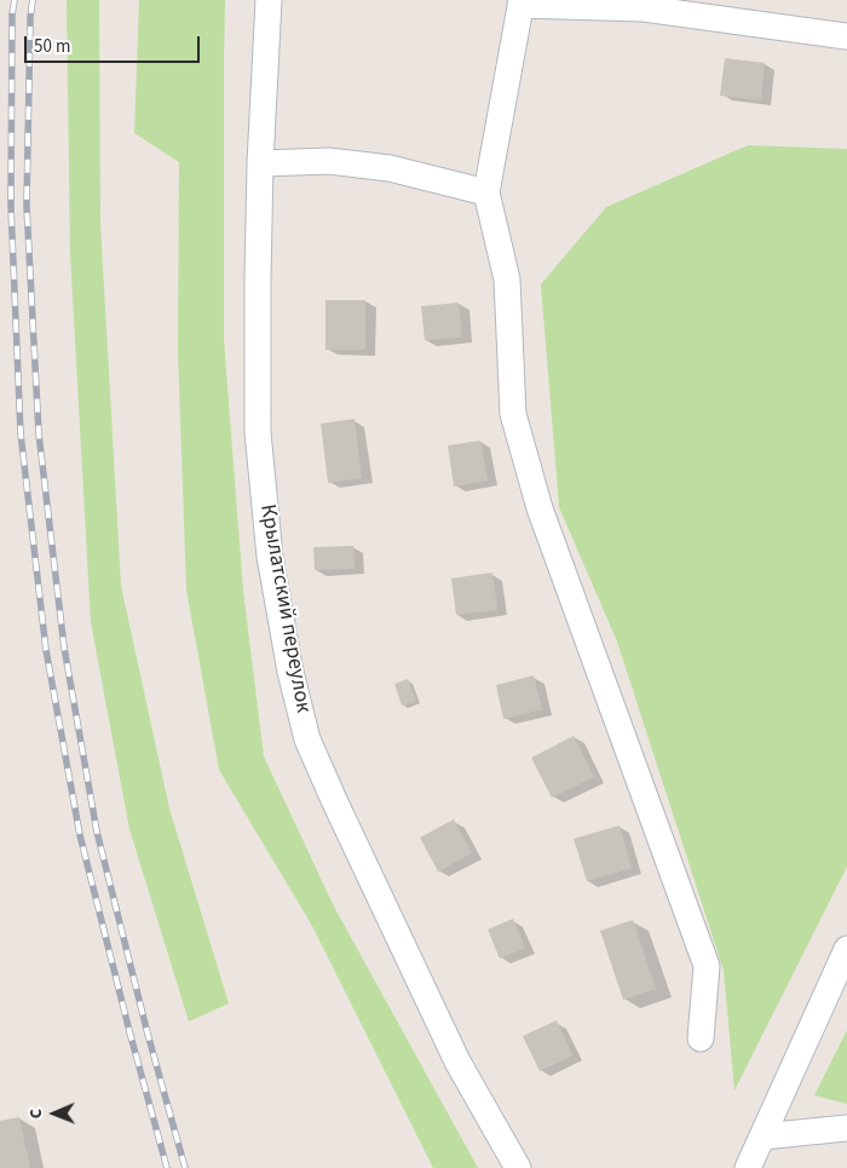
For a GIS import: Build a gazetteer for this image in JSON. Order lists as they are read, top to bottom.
{
  "streets": {
    "street": ["Крылатский переулок"]
  },
  "scale_bar": "50 m",
  "north": "left"
}
